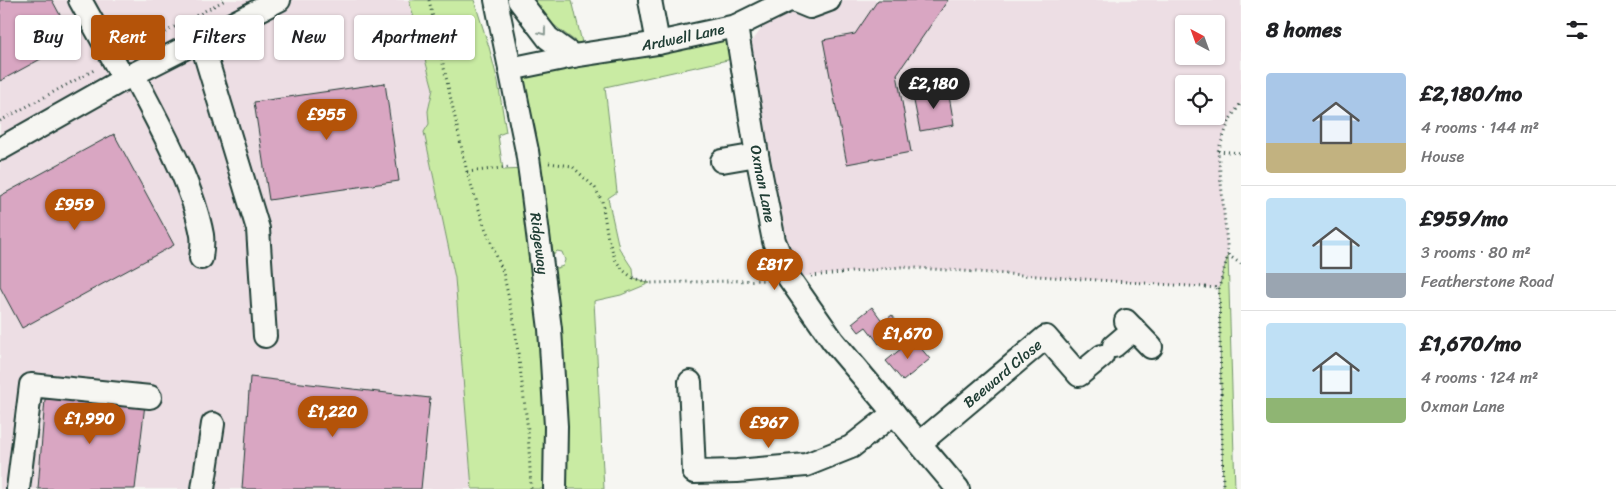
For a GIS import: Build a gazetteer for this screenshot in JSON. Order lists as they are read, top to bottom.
{
  "streets": {
    "street": [
      "Ardwell Lane",
      "Oxman Lane",
      "Ridgeway",
      "Beeward Close"
    ]
  },
  "crossings": [
    ["Ardwell Lane", "Oxman Lane"],
    ["Ardwell Lane", "Ridgeway"],
    ["Oxman Lane", "Beeward Close"]
  ],
  "north": "top left",
  "page": {
    "heading": "8 homes",
    "chip": [
      "Buy",
      "Rent",
      "Filters",
      "New",
      "Apartment"
    ],
    "list": [
      {
        "name": "£2,180/mo",
        "note": "4 rooms · 144 m² · House"
      },
      {
        "name": "£959/mo",
        "note": "3 rooms · 80 m² · Featherstone Road"
      },
      {
        "name": "£1,670/mo",
        "note": "4 rooms · 124 m² · Oxman Lane"
      }
    ],
    "price": [
      "£2,180",
      "£955",
      "£959",
      "£817",
      "£1,670",
      "£1,220",
      "£1,990",
      "£967"
    ]
  }
}
